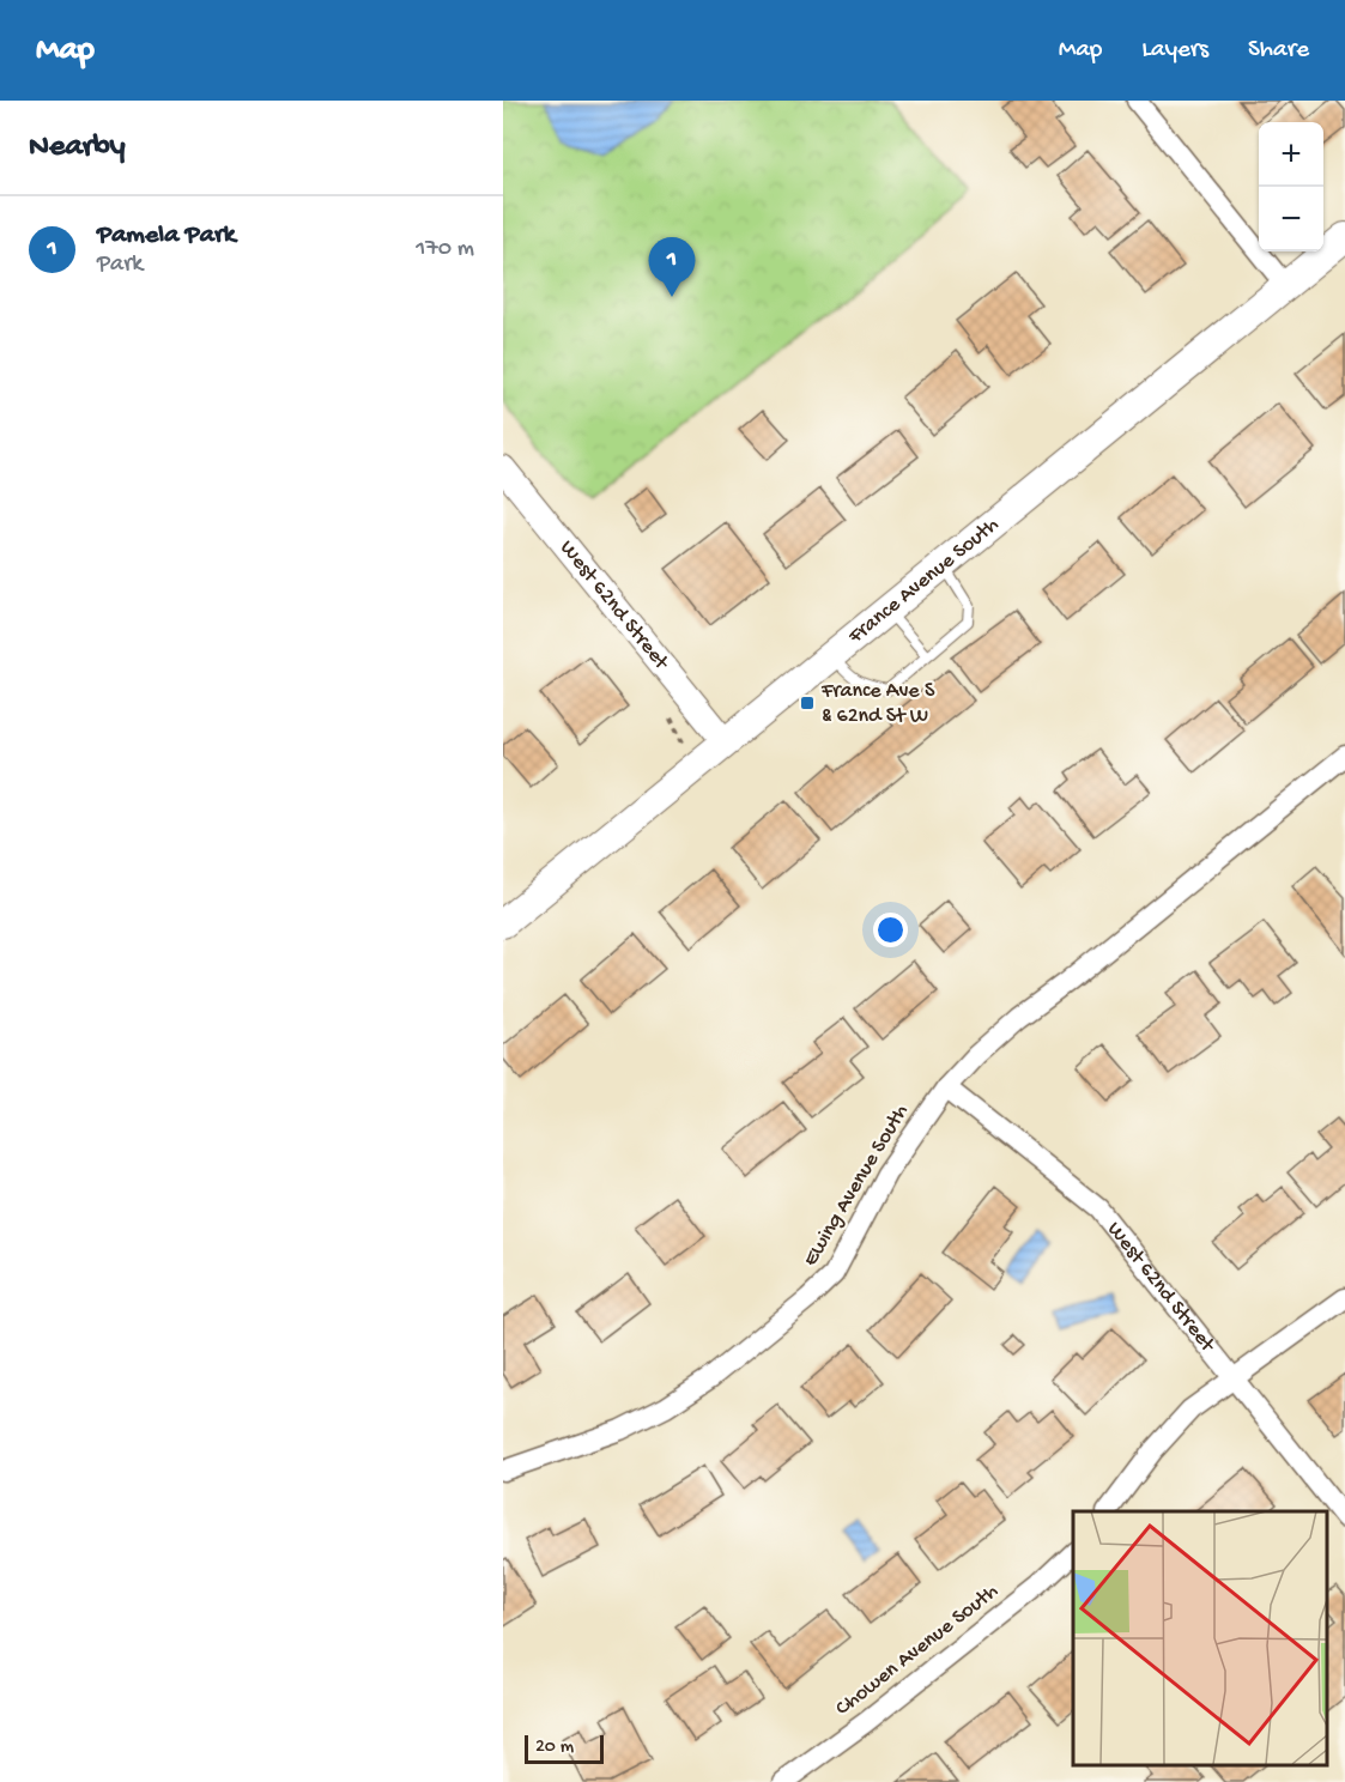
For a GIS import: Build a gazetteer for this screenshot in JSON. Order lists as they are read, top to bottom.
{
  "streets": {
    "main road": ["France Avenue South"],
    "street": ["West 62nd Street", "Ewing Avenue South", "Chowen Avenue South"]
  },
  "crossings": [
    ["France Avenue South", "West 62nd Street"],
    ["West 62nd Street", "Ewing Avenue South"]
  ],
  "places": {
    "transit": ["France Ave S & 62nd St W"]
  },
  "scale_bar": "20 m",
  "page": {
    "header": "Map",
    "nav": ["Map", "Layers", "Share"],
    "heading": "Nearby",
    "map_buttons": ["+", "−"],
    "list": [
      {
        "mark": "1",
        "name": "Pamela Park",
        "note": "Park",
        "value": "170 m"
      }
    ],
    "pins": "1",
    "scale": "20 m"
  }
}
